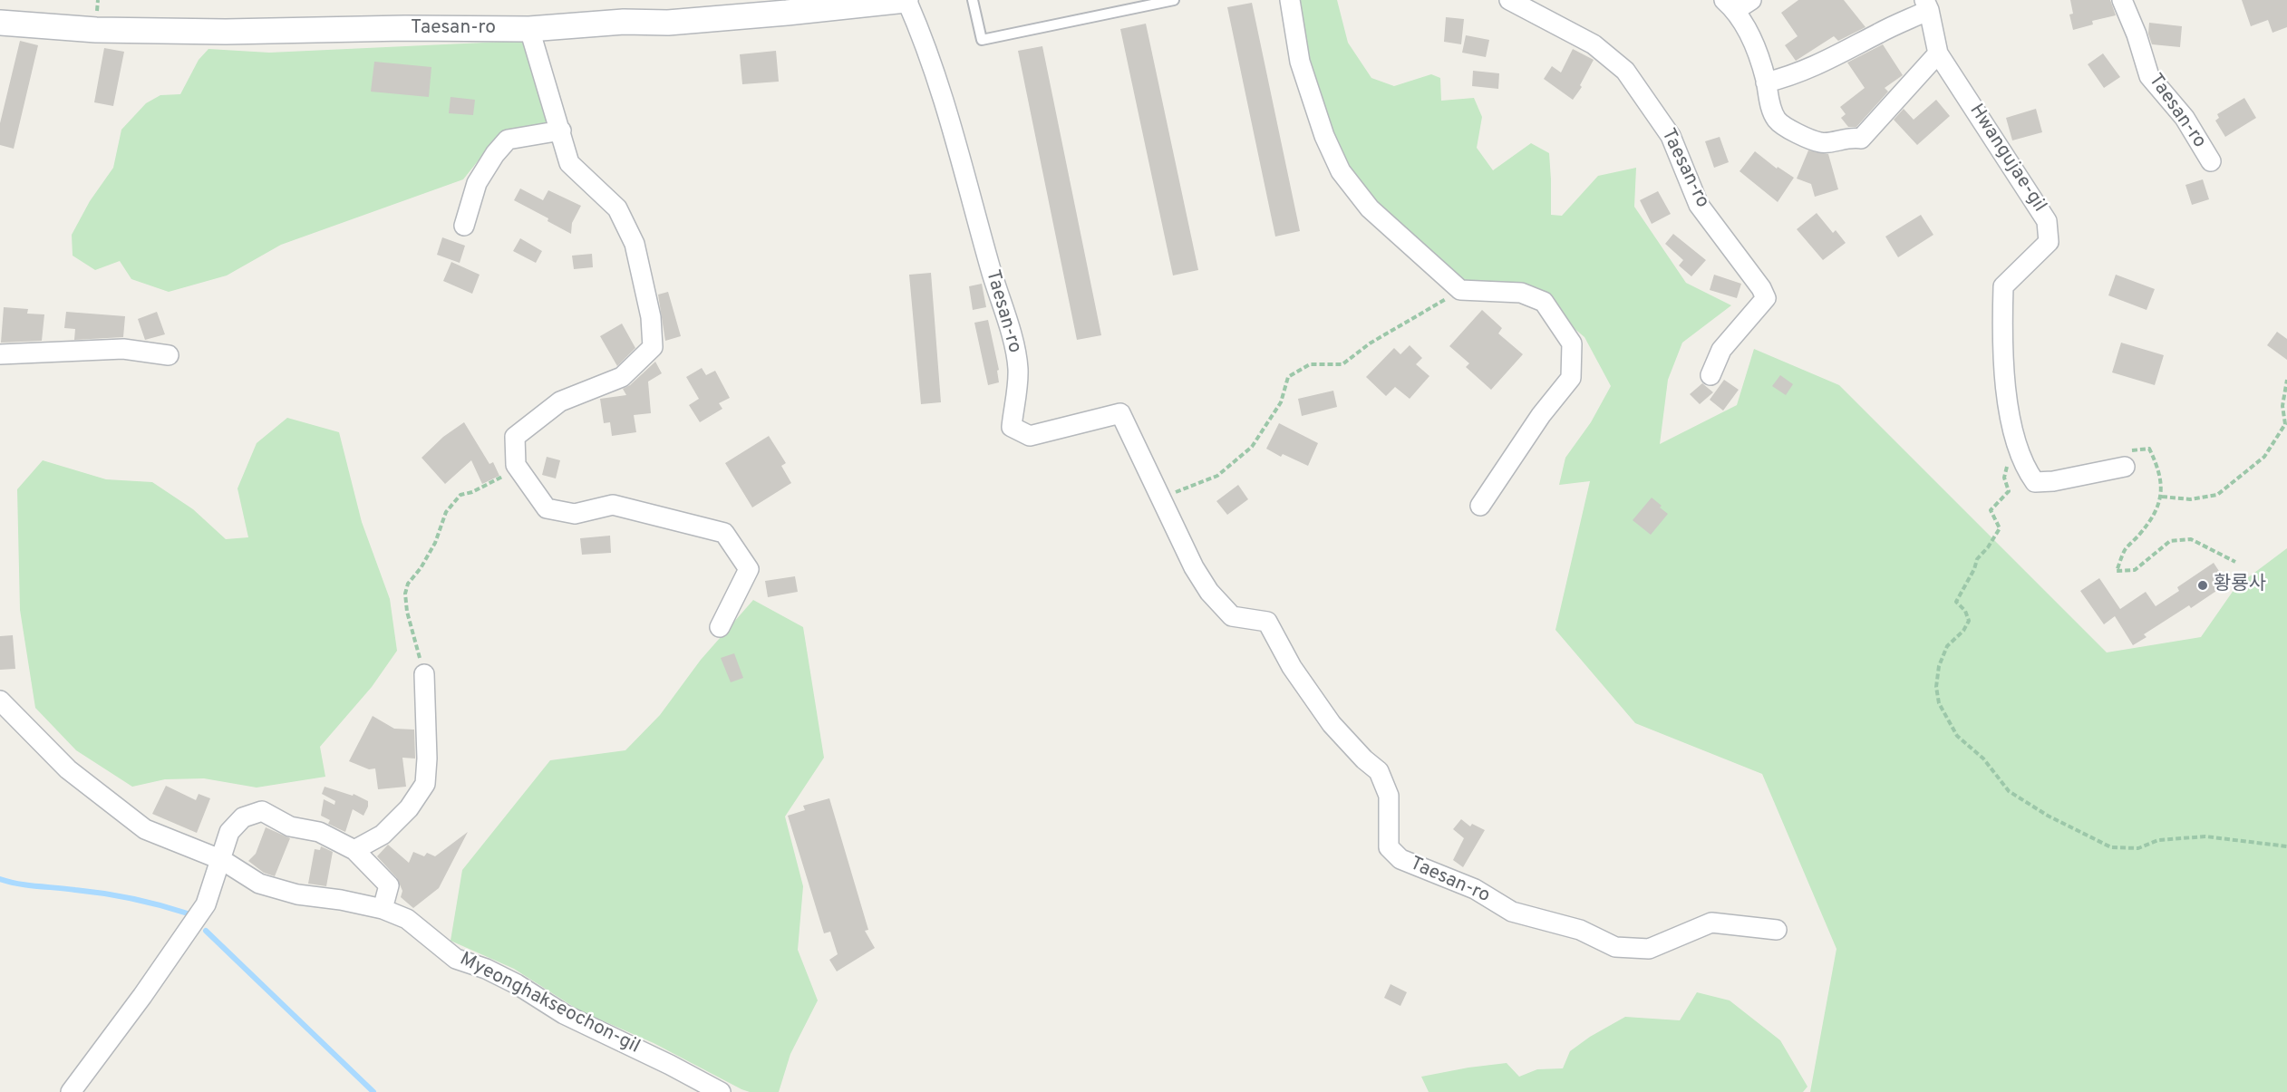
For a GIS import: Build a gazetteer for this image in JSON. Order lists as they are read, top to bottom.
{
  "streets": {
    "street": ["Taesan-ro", "Hwangujae-gil", "Myeonghakseochon-gil"]
  },
  "places": ["황룡사"]
}
